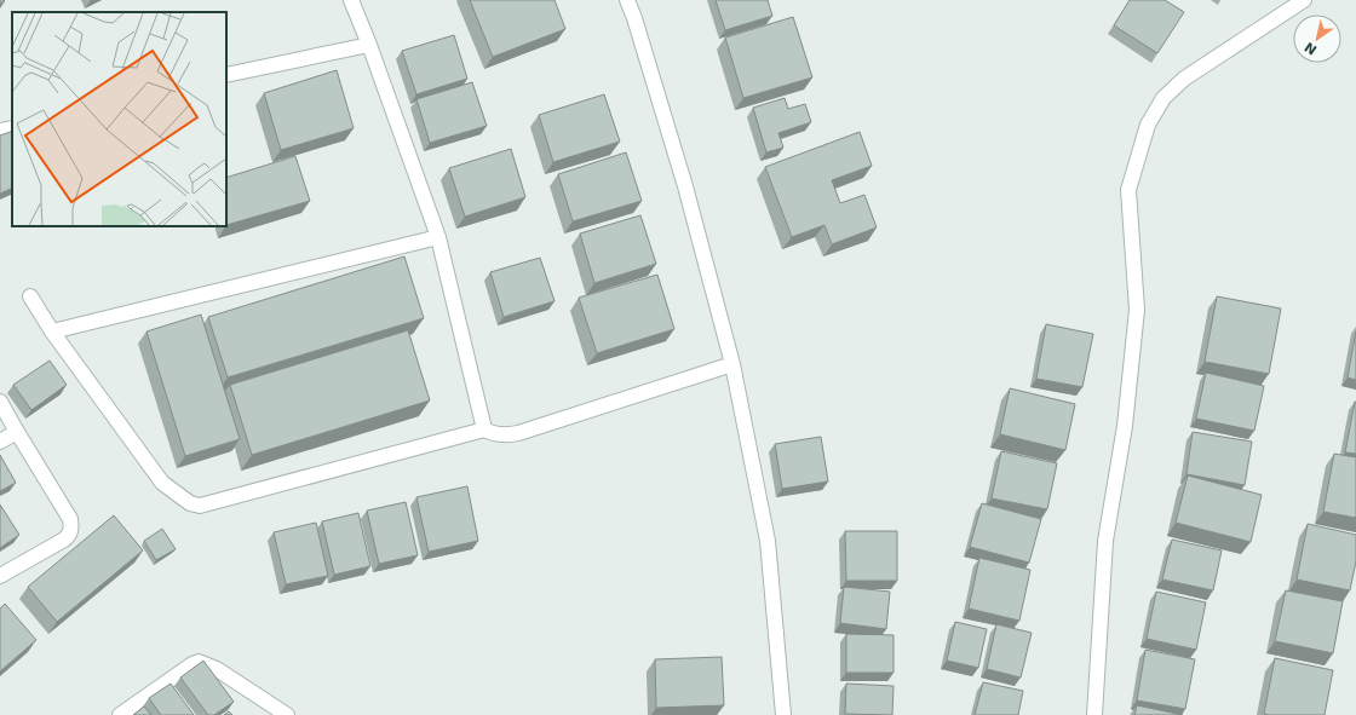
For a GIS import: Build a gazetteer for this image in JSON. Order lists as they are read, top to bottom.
{
  "north": "bottom left"
}
